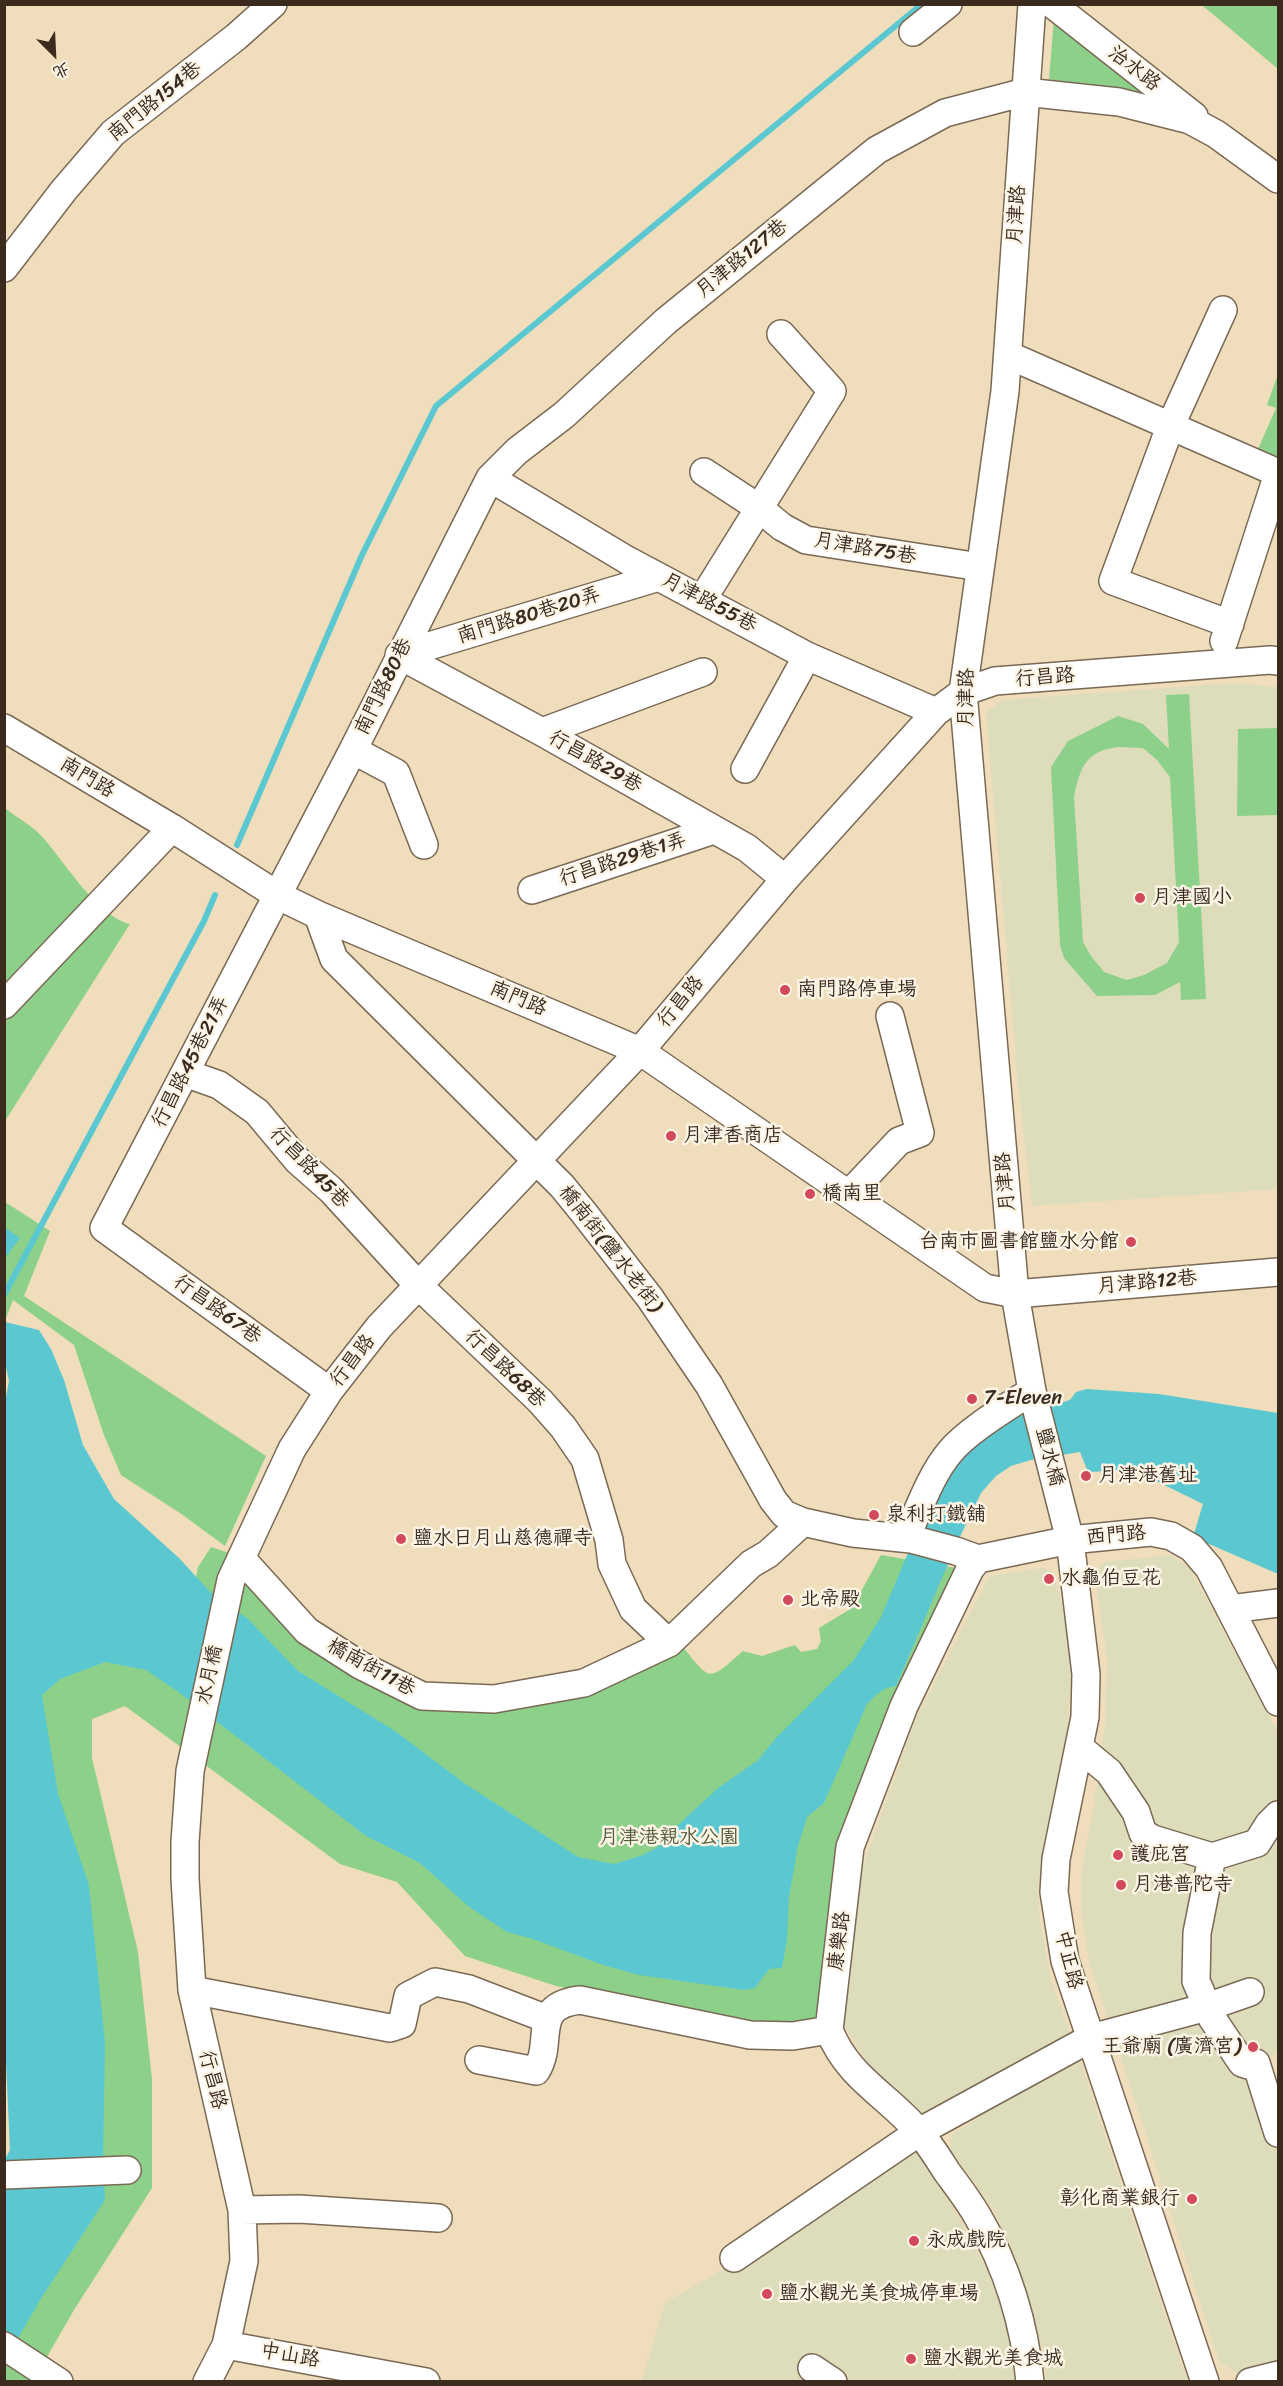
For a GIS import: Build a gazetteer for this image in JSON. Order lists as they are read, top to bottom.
{
  "streets": {
    "street": [
      "治水路",
      "南門路154巷",
      "月津路",
      "月津路127巷",
      "月津路75巷",
      "月津路55巷",
      "南門路80巷20弄",
      "行昌路",
      "南門路80巷",
      "行昌路29巷",
      "南門路",
      "行昌路29巷1弄",
      "行昌路45巷21弄",
      "行昌路45巷",
      "橋南街(鹽水老街)",
      "月津路12巷",
      "行昌路67巷",
      "行昌路68巷",
      "鹽水橋",
      "西門路",
      "橋南街11巷",
      "水月橋",
      "康樂路",
      "中正路",
      "中山路"
    ]
  },
  "crossings": [
    ["治水路", "月津路"],
    ["治水路", "月津路127巷"],
    ["月津路", "月津路127巷"],
    ["月津路", "月津路75巷"],
    ["月津路", "行昌路"],
    ["月津路", "南門路"],
    ["月津路", "月津路12巷"],
    ["月津路", "鹽水橋"],
    ["月津路127巷", "月津路55巷"],
    ["月津路127巷", "南門路80巷"],
    ["月津路55巷", "南門路80巷20弄"],
    ["月津路55巷", "行昌路"],
    ["月津路55巷", "南門路80巷"],
    ["南門路80巷20弄", "南門路80巷"],
    ["南門路80巷20弄", "行昌路29巷"],
    ["行昌路", "行昌路29巷"],
    ["行昌路", "南門路"],
    ["行昌路", "行昌路45巷"],
    ["行昌路", "橋南街(鹽水老街)"],
    ["行昌路", "行昌路67巷"],
    ["行昌路", "行昌路68巷"],
    ["行昌路", "橋南街11巷"],
    ["行昌路", "水月橋"],
    ["行昌路", "中山路"],
    ["南門路80巷", "行昌路29巷"],
    ["南門路80巷", "南門路"],
    ["南門路80巷", "行昌路45巷21弄"],
    ["行昌路29巷", "行昌路29巷1弄"],
    ["南門路", "行昌路45巷21弄"],
    ["南門路", "橋南街(鹽水老街)"],
    ["南門路", "月津路12巷"],
    ["行昌路45巷21弄", "行昌路45巷"],
    ["行昌路45巷21弄", "行昌路67巷"],
    ["行昌路45巷", "行昌路68巷"],
    ["橋南街(鹽水老街)", "橋南街11巷"],
    ["橋南街(鹽水老街)", "康樂路"],
    ["行昌路68巷", "橋南街11巷"],
    ["鹽水橋", "西門路"],
    ["鹽水橋", "中正路"],
    ["西門路", "中正路"],
    ["橋南街11巷", "水月橋"]
  ],
  "parks": ["月津港親水公園"],
  "places": [
    "月津國小",
    "南門路停車場",
    "月津香商店",
    "橋南里",
    "台南市圖書館鹽水分館",
    "7-Eleven",
    "月津港舊址",
    "泉利打鐵舖",
    "鹽水日月山慈德禪寺",
    "水龜伯豆花",
    "北帝殿",
    "護庇宮",
    "月港普陀寺",
    "王爺廟 (廣濟宮)",
    "彰化商業銀行",
    "永成戲院",
    "鹽水觀光美食城停車場",
    "鹽水觀光美食城"
  ],
  "north": "bottom right"
}
